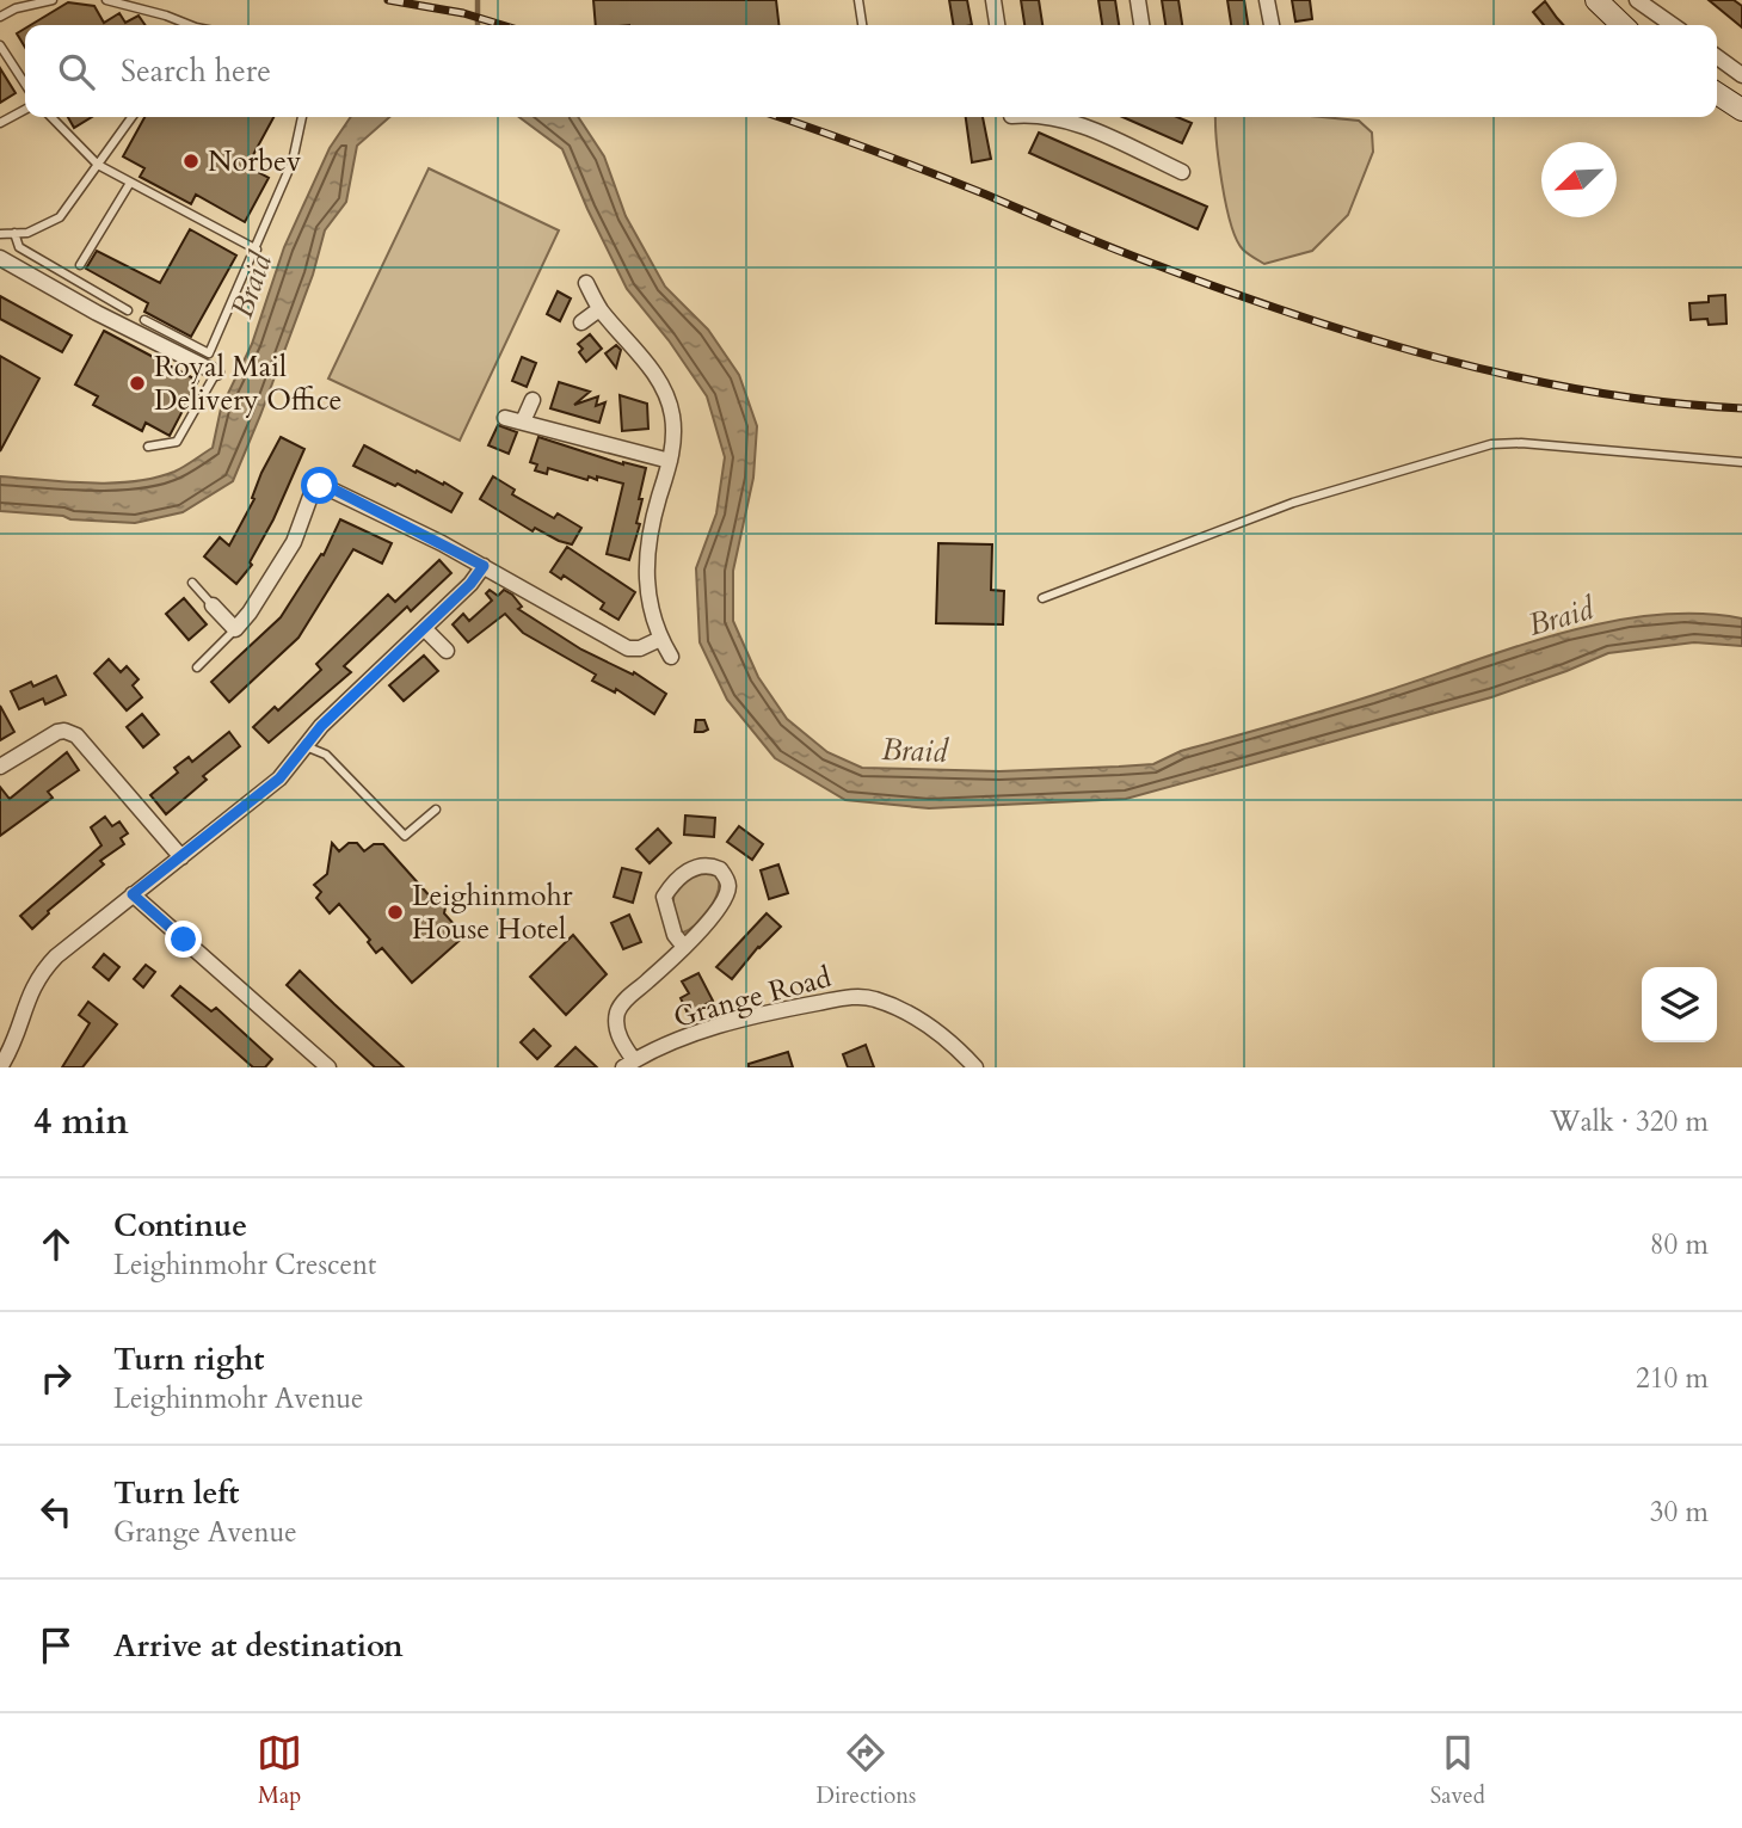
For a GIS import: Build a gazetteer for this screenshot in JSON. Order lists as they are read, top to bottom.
{
  "streets": {
    "street": ["Grange Road"]
  },
  "water": ["Braid"],
  "places": ["Norbev", "Royal Mail Delivery Office", "Leighinmohr House Hotel"],
  "north": "bottom left",
  "page": {
    "search": "Search here",
    "heading": ["4 min", "Walk · 320 m"],
    "list": [
      ["Continue", "Leighinmohr Crescent", "80 m"],
      ["Turn right", "Leighinmohr Avenue", "210 m"],
      ["Turn left", "Grange Avenue", "30 m"],
      "Arrive at destination"
    ],
    "nav": ["Map", "Directions", "Saved"]
  }
}
